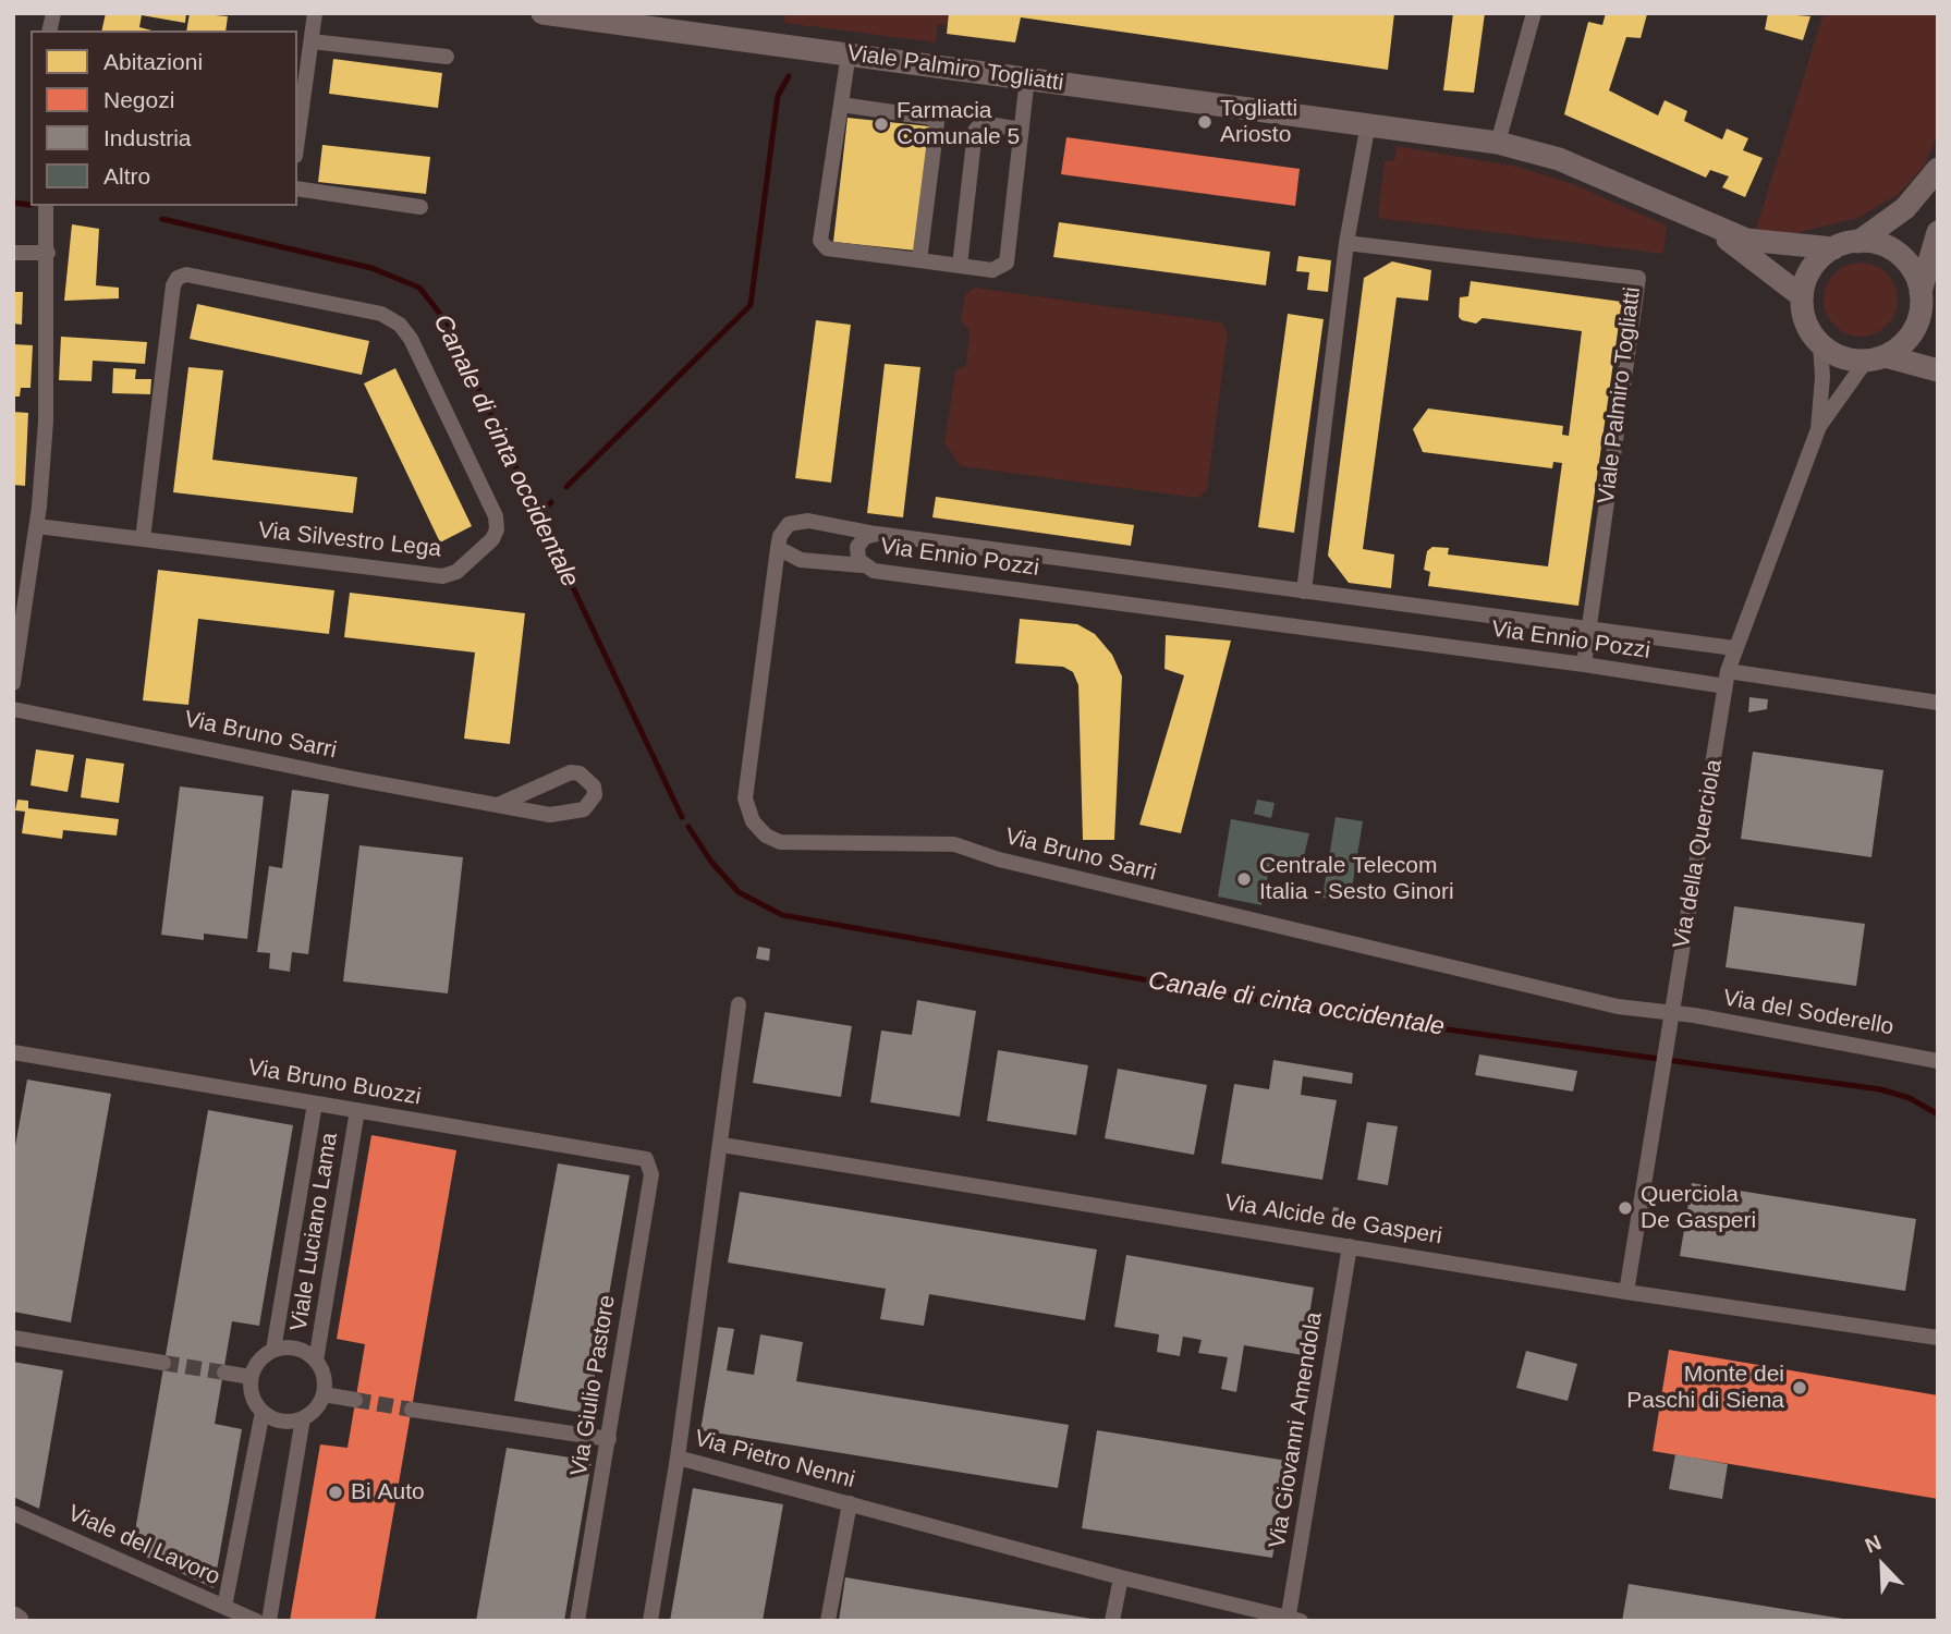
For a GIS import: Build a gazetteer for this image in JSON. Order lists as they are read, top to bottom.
{
  "streets": {
    "street": [
      "Viale Palmiro Togliatti",
      "Via Silvestro Lega",
      "Via Ennio Pozzi",
      "Via Bruno Sarri",
      "Via della Querciola",
      "Via del Soderello",
      "Via Bruno Buozzi",
      "Via Alcide de Gasperi",
      "Viale Luciano Lama",
      "Via Giulio Pastore",
      "Via Giovanni Amendola",
      "Via Pietro Nenni",
      "Viale del Lavoro"
    ]
  },
  "crossings": [
    ["Viale Palmiro Togliatti", "Via Ennio Pozzi"],
    ["Viale Palmiro Togliatti", "Via della Querciola"],
    ["Via Ennio Pozzi", "Via della Querciola"],
    ["Via Bruno Sarri", "Via della Querciola"],
    ["Via Bruno Sarri", "Via del Soderello"],
    ["Via della Querciola", "Via del Soderello"],
    ["Via della Querciola", "Via Alcide de Gasperi"],
    ["Via Bruno Buozzi", "Viale Luciano Lama"],
    ["Via Bruno Buozzi", "Via Giulio Pastore"],
    ["Via Alcide de Gasperi", "Via Giovanni Amendola"],
    ["Via Alcide de Gasperi", "Via Pietro Nenni"],
    ["Via Giovanni Amendola", "Via Pietro Nenni"]
  ],
  "water": ["Canale di cinta occidentale"],
  "places": [
    "Togliatti Ariosto",
    "Farmacia Comunale 5",
    "Centrale Telecom Italia - Sesto Ginori",
    "Querciola De Gasperi",
    "Monte dei Paschi di Siena",
    "Bi Auto"
  ],
  "legend": [
    "Abitazioni",
    "Negozi",
    "Industria",
    "Altro"
  ],
  "north": "top left"
}
